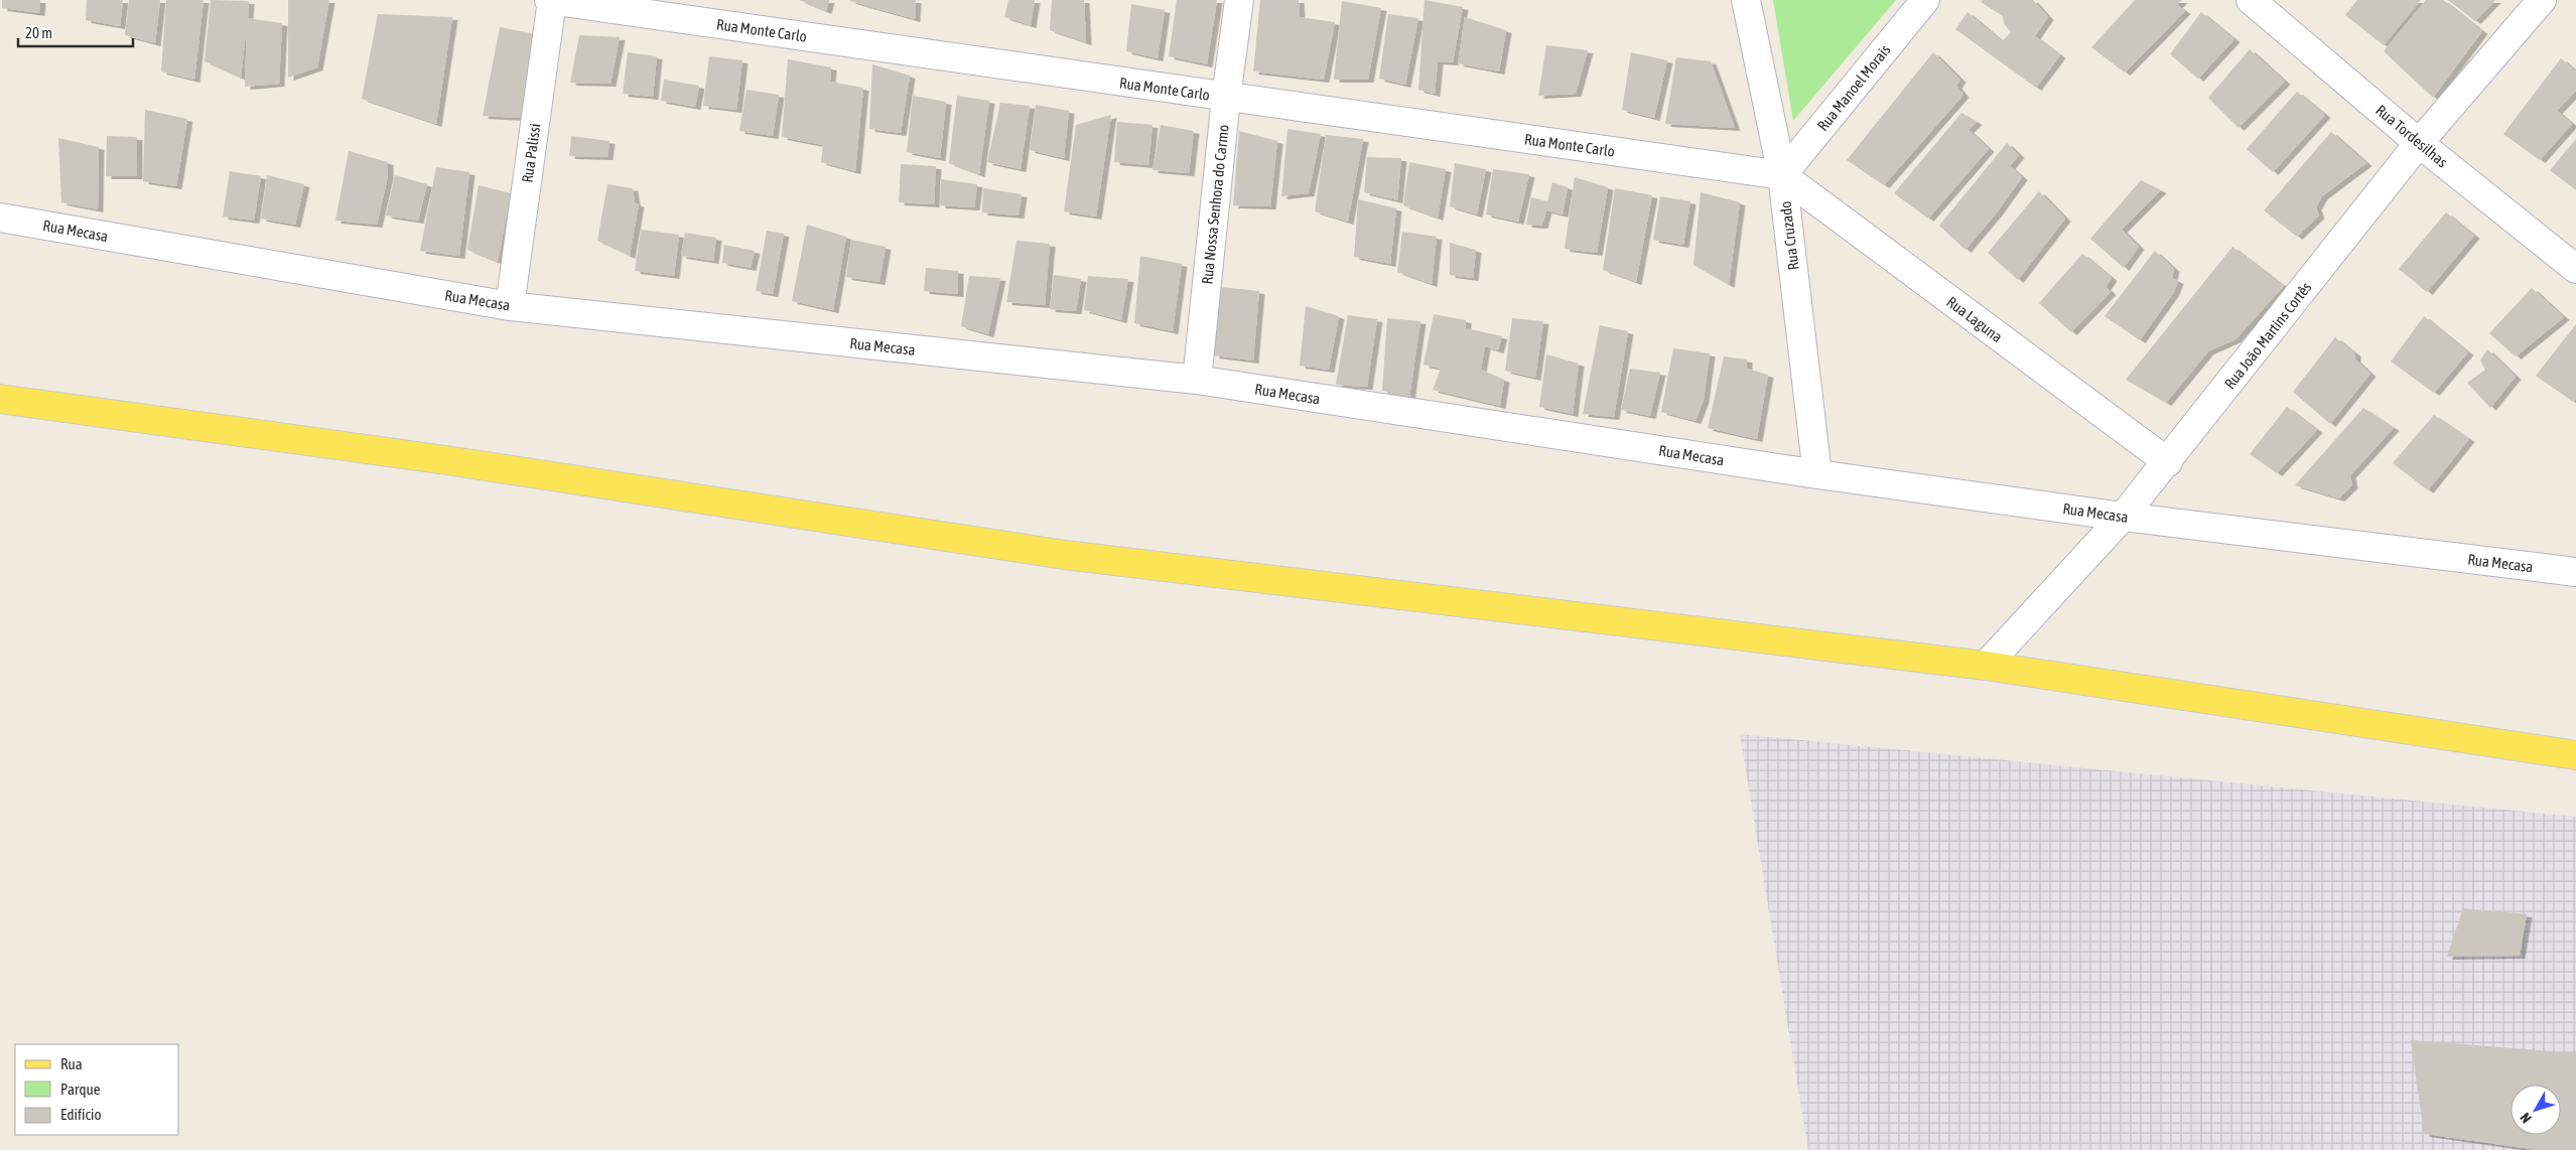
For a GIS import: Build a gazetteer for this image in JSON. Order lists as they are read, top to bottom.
{
  "streets": {
    "street": [
      "Rua Monte Carlo",
      "Rua Manoel Morais",
      "Rua Tordesilhas",
      "Rua Palissi",
      "Rua Nossa Senhora do Carmo",
      "Rua Mecasa",
      "Rua Cruzado",
      "Rua Laguna",
      "Rua João Martins Cortês"
    ]
  },
  "crossings": [
    ["Rua Monte Carlo", "Rua Manoel Morais"],
    ["Rua Monte Carlo", "Rua Palissi"],
    ["Rua Monte Carlo", "Rua Nossa Senhora do Carmo"],
    ["Rua Monte Carlo", "Rua Cruzado"],
    ["Rua Monte Carlo", "Rua Laguna"],
    ["Rua Manoel Morais", "Rua Cruzado"],
    ["Rua Manoel Morais", "Rua Laguna"],
    ["Rua Tordesilhas", "Rua João Martins Cortês"],
    ["Rua Palissi", "Rua Mecasa"],
    ["Rua Nossa Senhora do Carmo", "Rua Mecasa"],
    ["Rua Mecasa", "Rua Cruzado"],
    ["Rua Mecasa", "Rua João Martins Cortês"],
    ["Rua Cruzado", "Rua Laguna"],
    ["Rua Laguna", "Rua João Martins Cortês"]
  ],
  "legend": ["Rua", "Parque", "Edifício"],
  "scale_bar": "20 m",
  "north": "bottom left"
}
